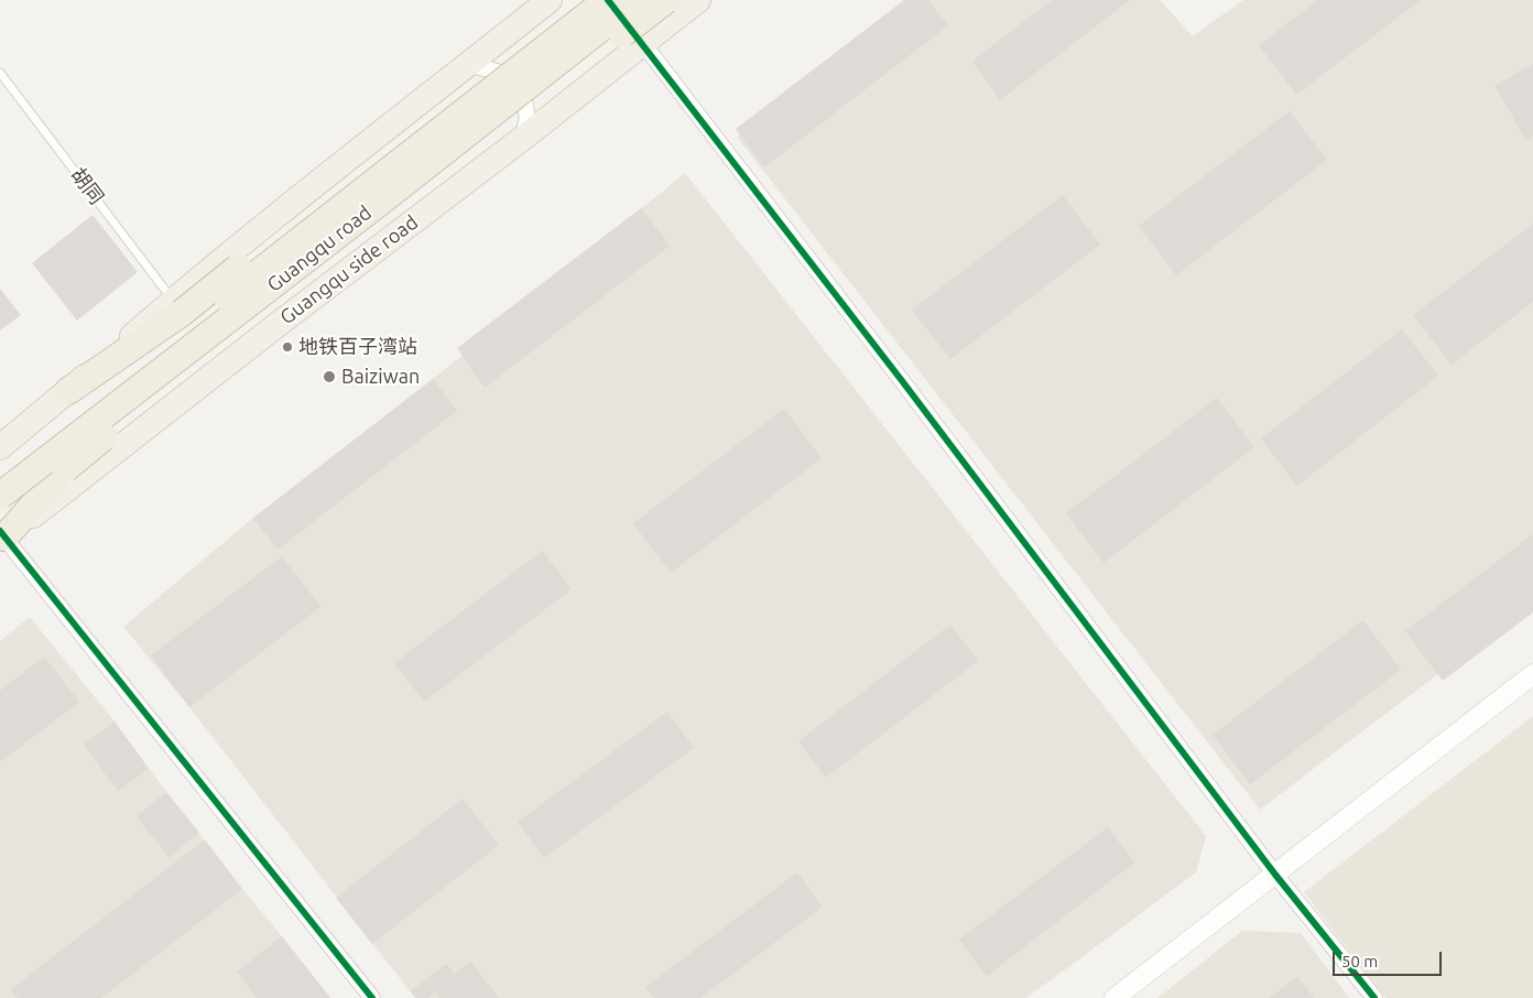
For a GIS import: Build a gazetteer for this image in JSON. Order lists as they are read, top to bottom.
{
  "streets": {
    "highway": ["Guangqu road"],
    "main road": ["Guangqu side road"],
    "lane": ["胡同"]
  },
  "places": ["地铁百子湾站", "Baiziwan"],
  "scale_bar": "50 m"
}
